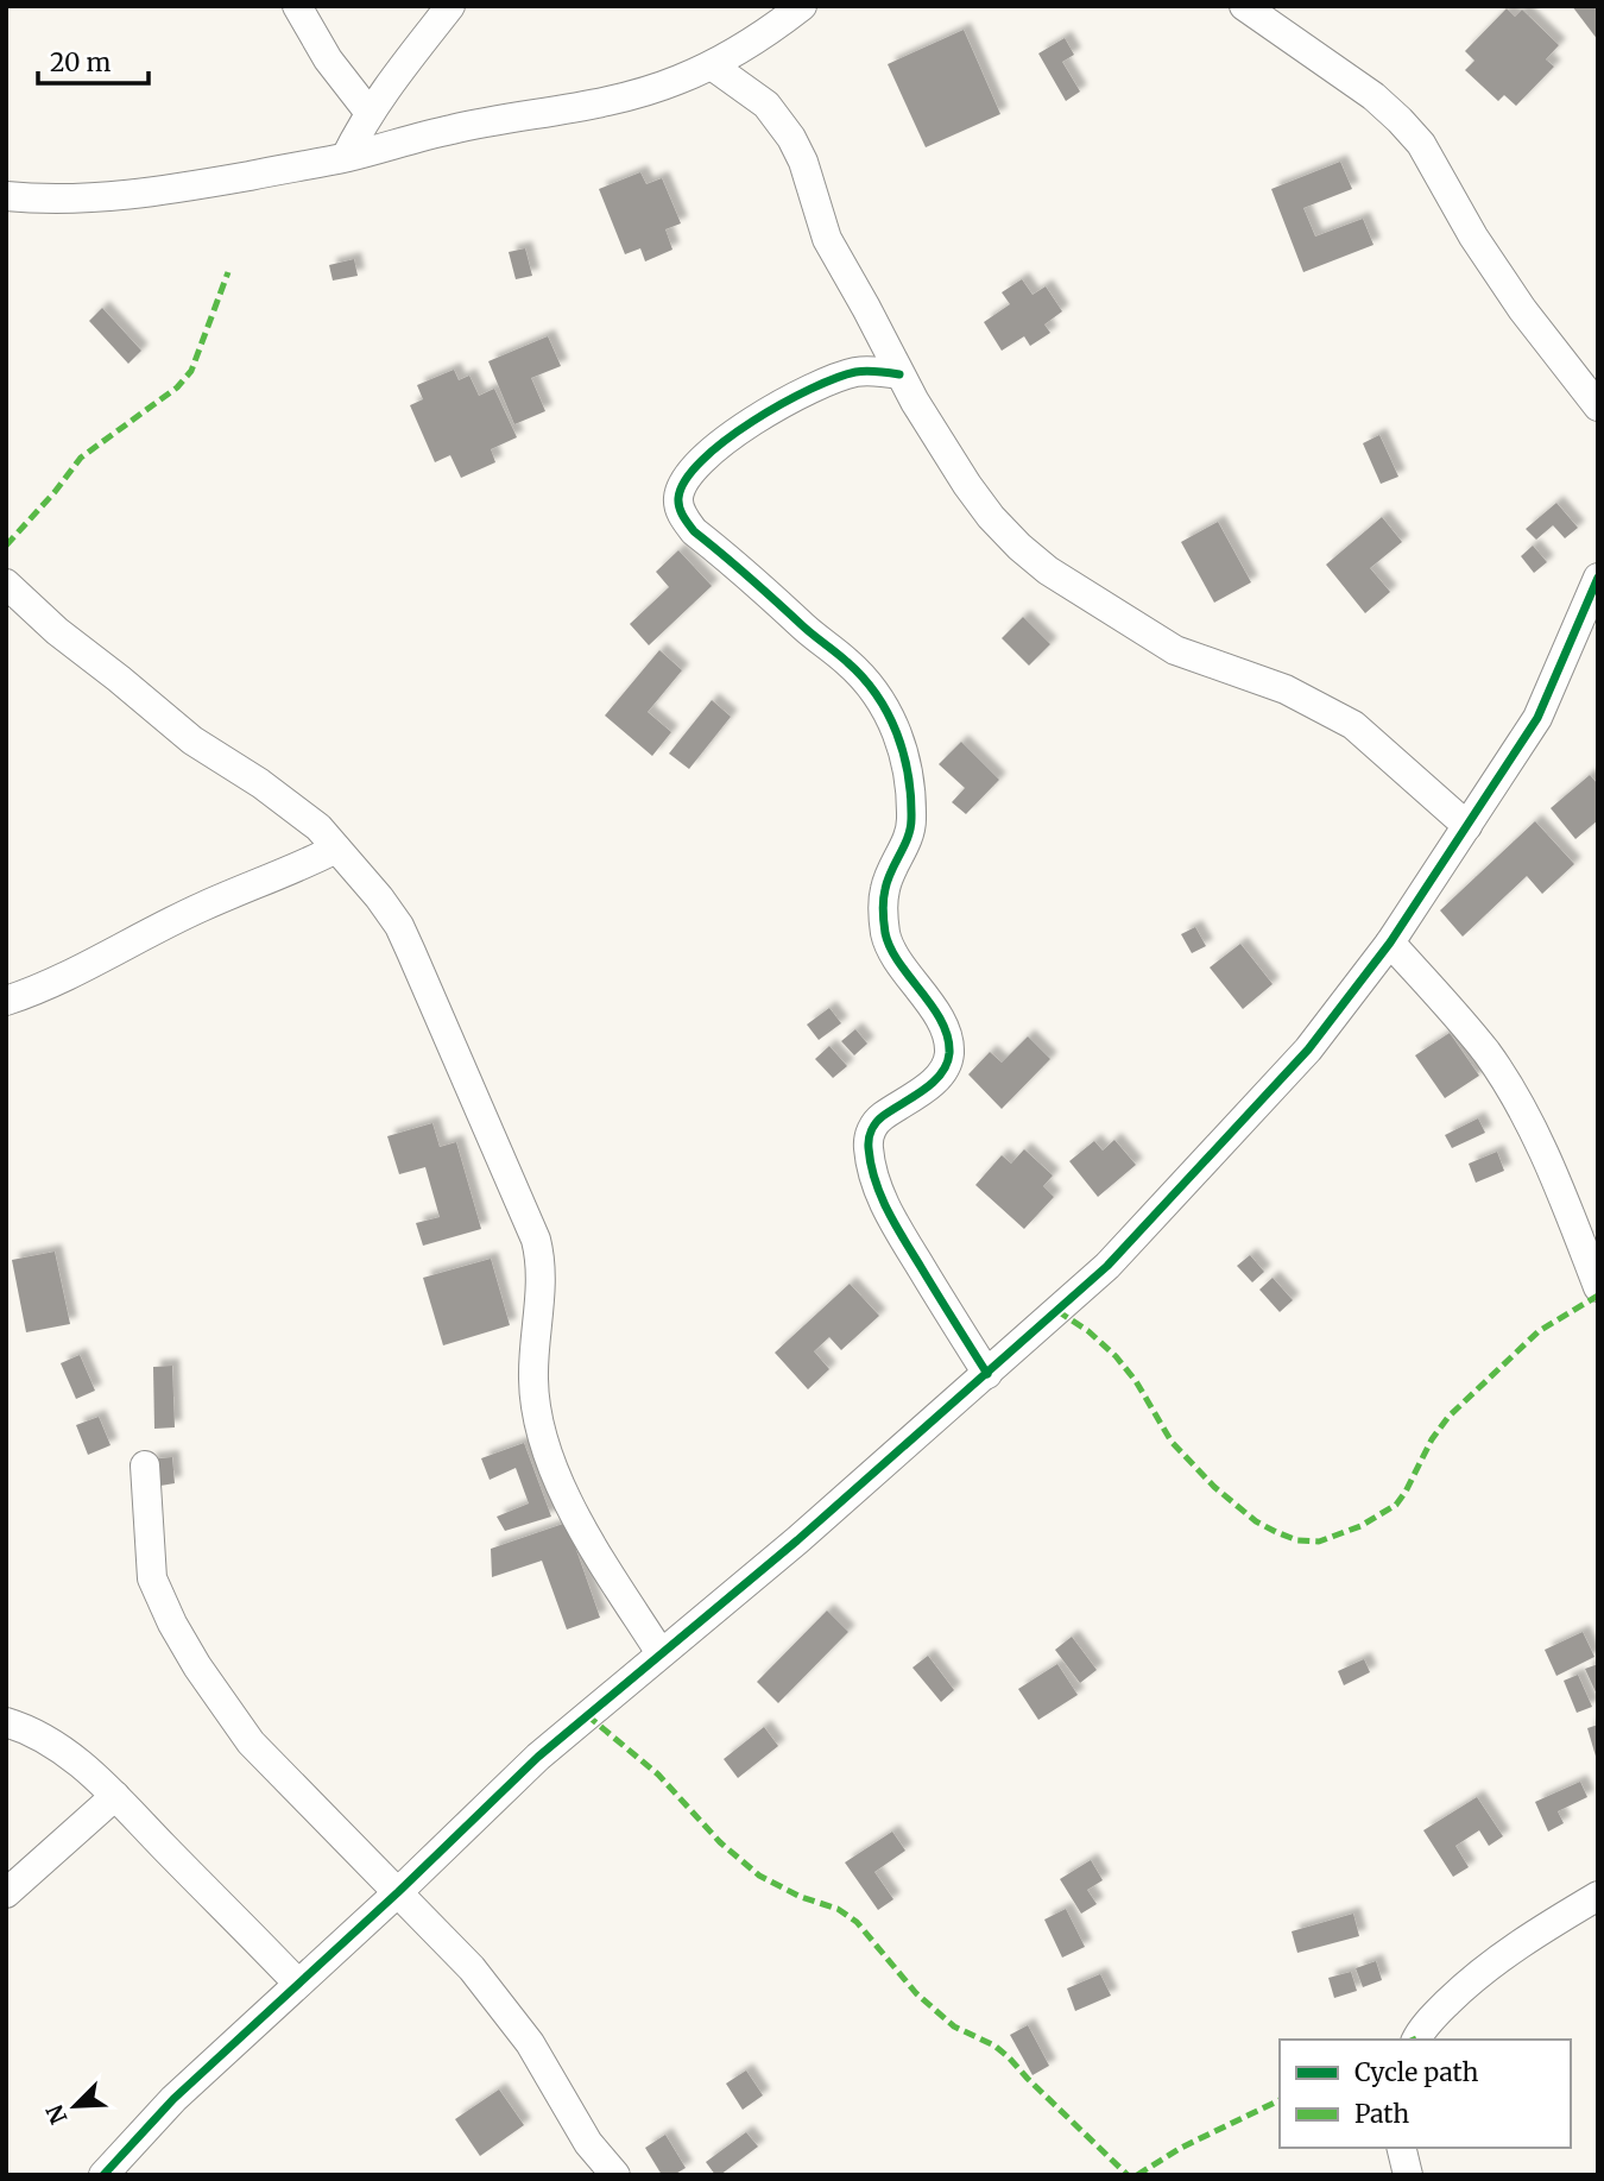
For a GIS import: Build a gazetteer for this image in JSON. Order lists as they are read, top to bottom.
{
  "legend": ["Cycle path", "Path"],
  "scale_bar": "20 m",
  "north": "bottom left"
}
